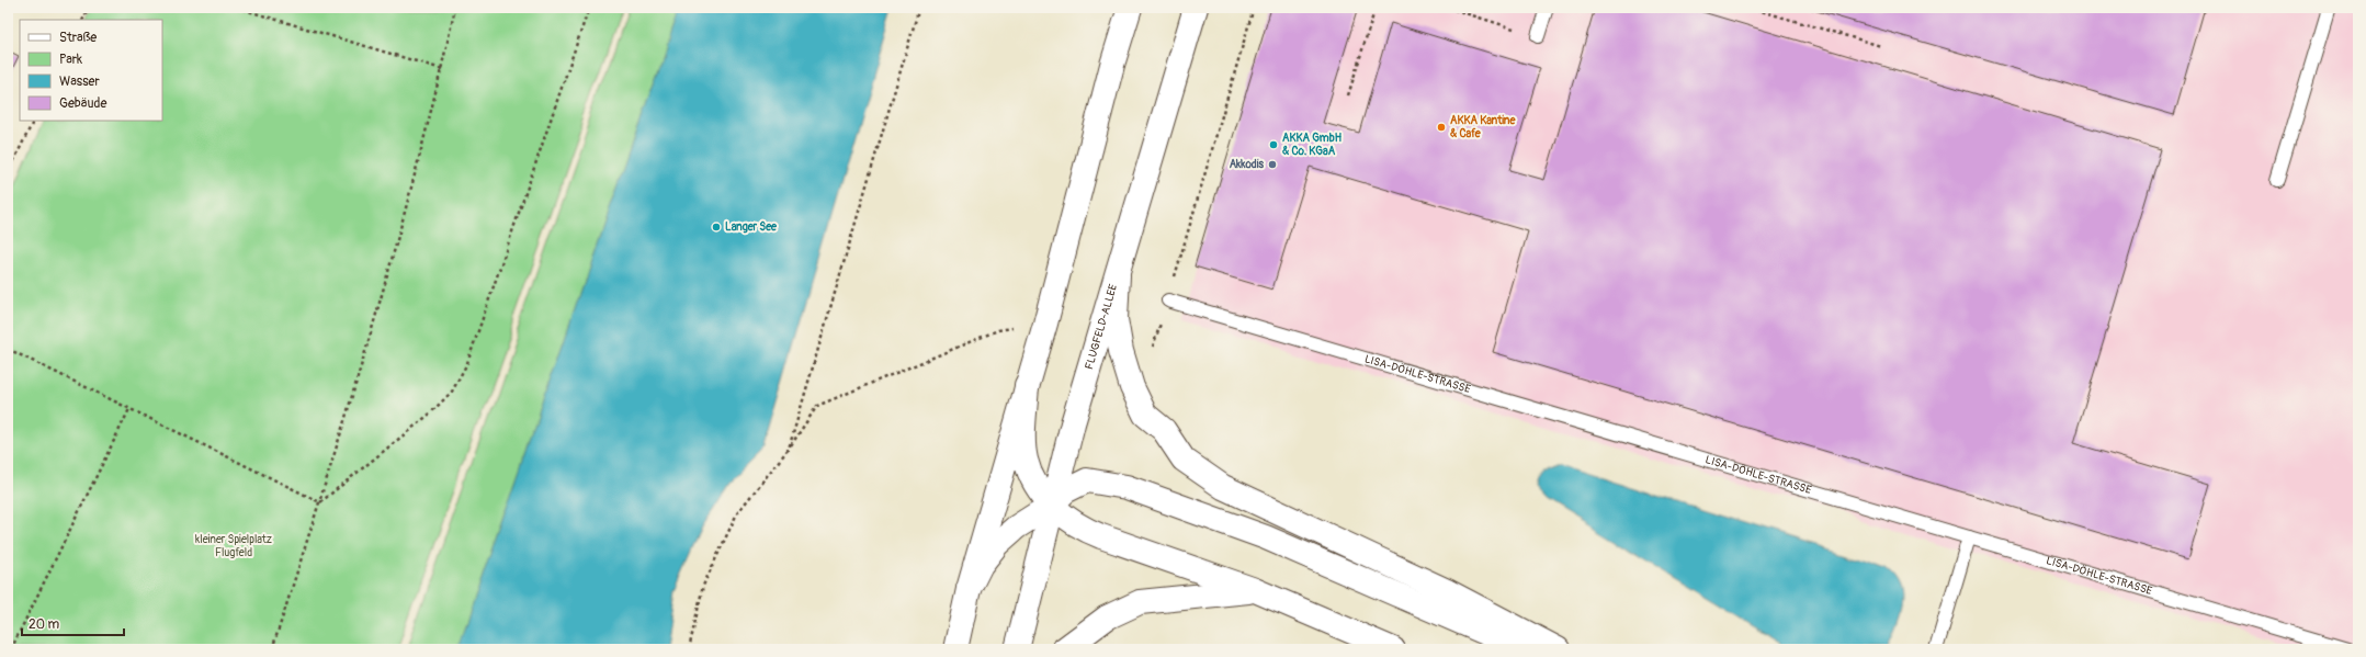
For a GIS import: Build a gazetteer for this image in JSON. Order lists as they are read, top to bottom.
{
  "streets": {
    "main road": ["FLUGFELD-ALLEE"],
    "lane": ["LISA-DÖHLE-STRASSE"]
  },
  "parks": ["kleiner Spielplatz Flugfeld"],
  "places": [
    "AKKA Kantine & Cafe",
    "AKKA GmbH & Co. KGaA",
    "Akkodis",
    "Langer See"
  ],
  "legend": [
    "Straße",
    "Park",
    "Wasser",
    "Gebäude"
  ],
  "scale_bar": "20 m"
}
